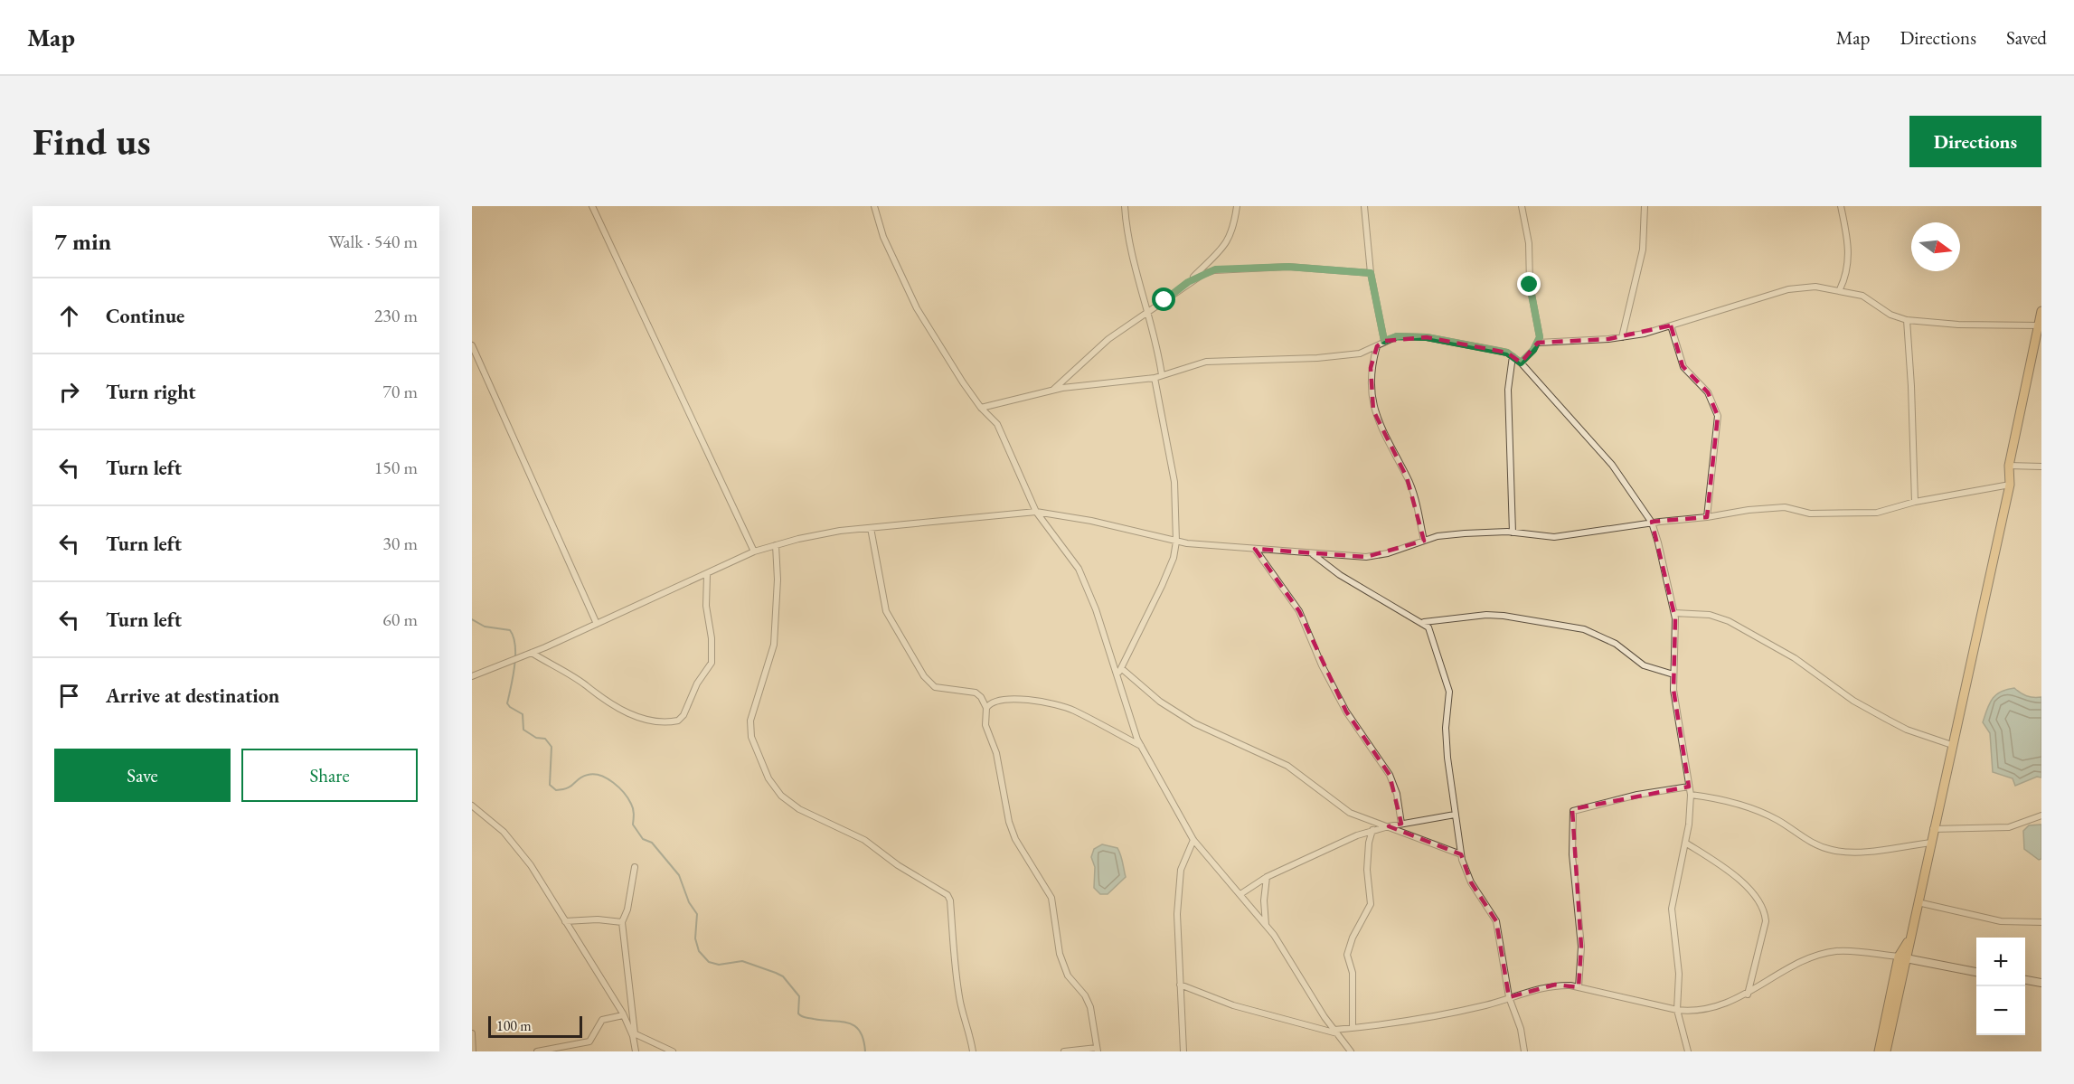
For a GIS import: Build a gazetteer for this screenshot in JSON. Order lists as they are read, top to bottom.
{
  "scale_bar": "100 m",
  "north": "right",
  "page": {
    "header": "Map",
    "nav": ["Map", "Directions", "Saved"],
    "buttons": [
      "Directions",
      ["Save", "Share"]
    ],
    "title": "Find us",
    "heading": ["7 min", "Walk · 540 m"],
    "list": [
      ["Continue", "230 m"],
      ["Turn right", "70 m"],
      ["Turn left", "150 m"],
      ["Turn left", "30 m"],
      ["Turn left", "60 m"],
      "Arrive at destination"
    ],
    "map_buttons": ["+", "−"],
    "scale": "100 m"
  }
}
